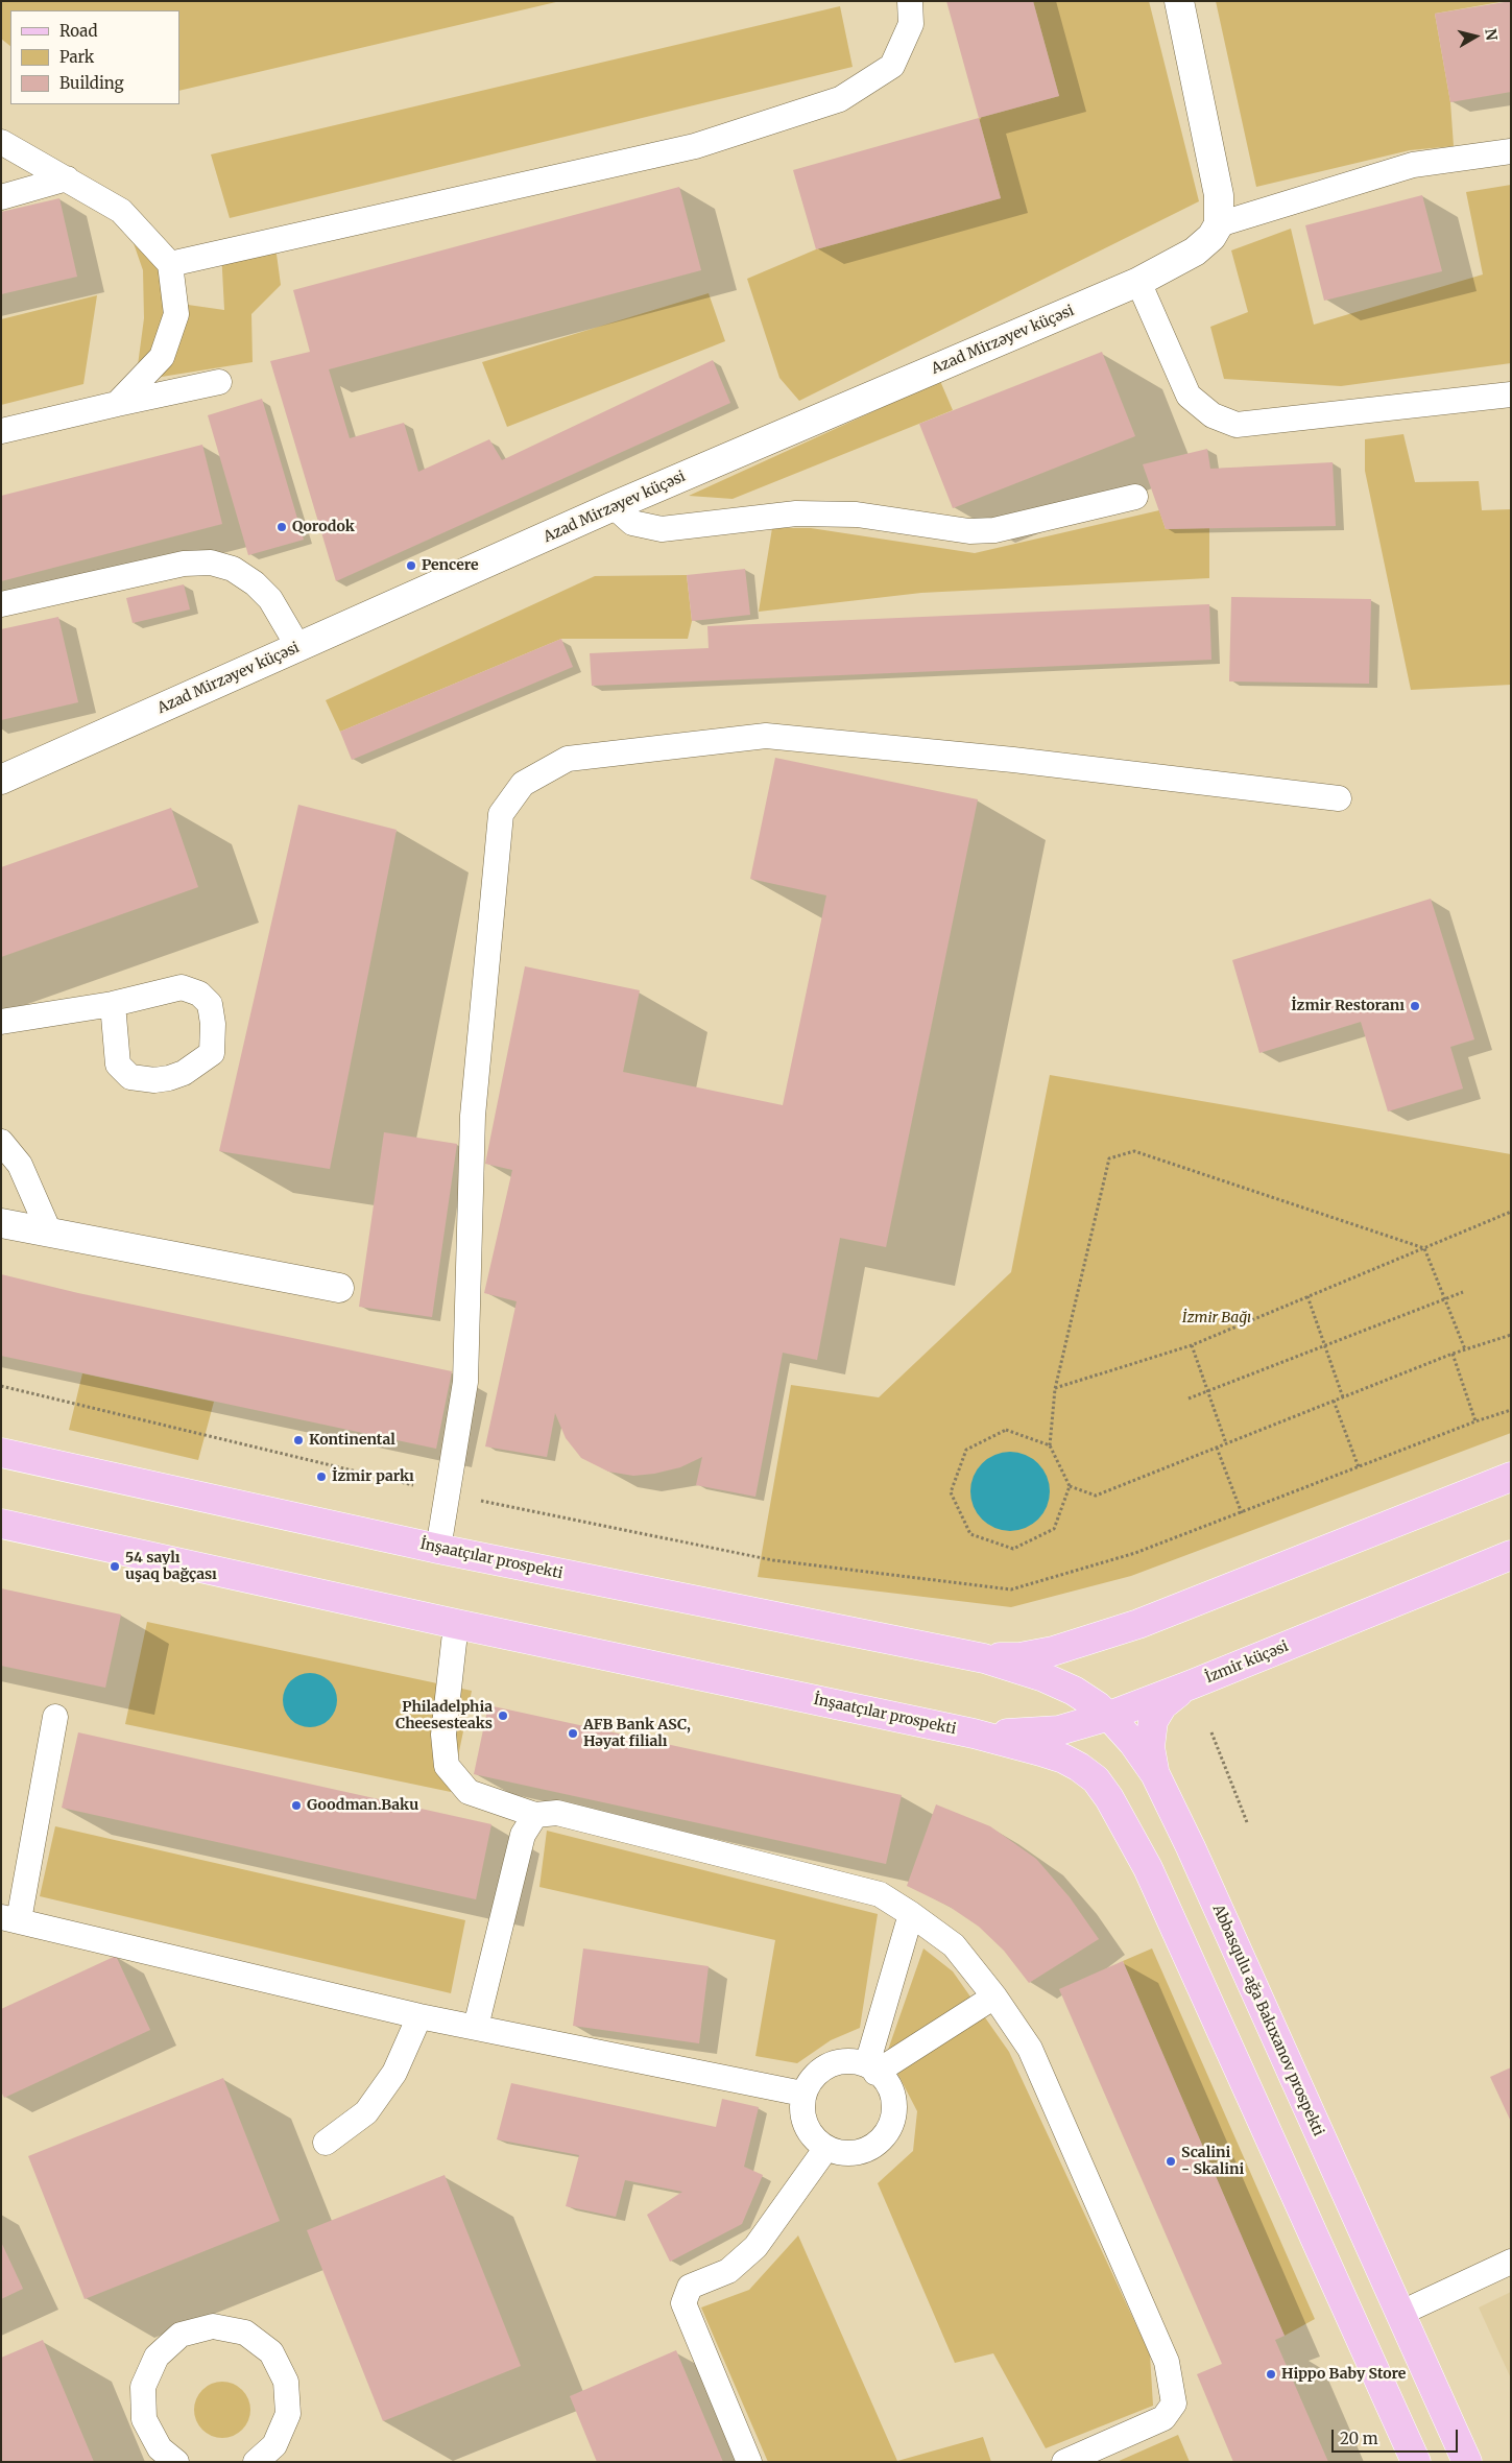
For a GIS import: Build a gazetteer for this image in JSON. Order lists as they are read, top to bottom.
{
  "streets": {
    "main road": ["İnşaatçılar prospekti", "İzmir küçəsi", "Abbasqulu ağa Bakıxanov prospekti"],
    "street": ["Azad Mirzəyev küçəsi"]
  },
  "crossings": [
    ["İnşaatçılar prospekti", "İzmir küçəsi"],
    ["İnşaatçılar prospekti", "Abbasqulu ağa Bakıxanov prospekti"],
    ["İzmir küçəsi", "Abbasqulu ağa Bakıxanov prospekti"]
  ],
  "parks": ["İzmir Bağı"],
  "places": [
    "Qorodok",
    "Pencere",
    "İzmir Restoranı",
    "Kontinental",
    "İzmir parkı",
    "54 saylı uşaq bağçası",
    "Philadelphia Cheesesteaks",
    "AFB Bank ASC, Həyat filialı",
    "Goodman.Baku",
    "Scalini - Skalini",
    "Hippo Baby Store"
  ],
  "legend": ["Road", "Park", "Building"],
  "scale_bar": "20 m",
  "north": "right"
}
